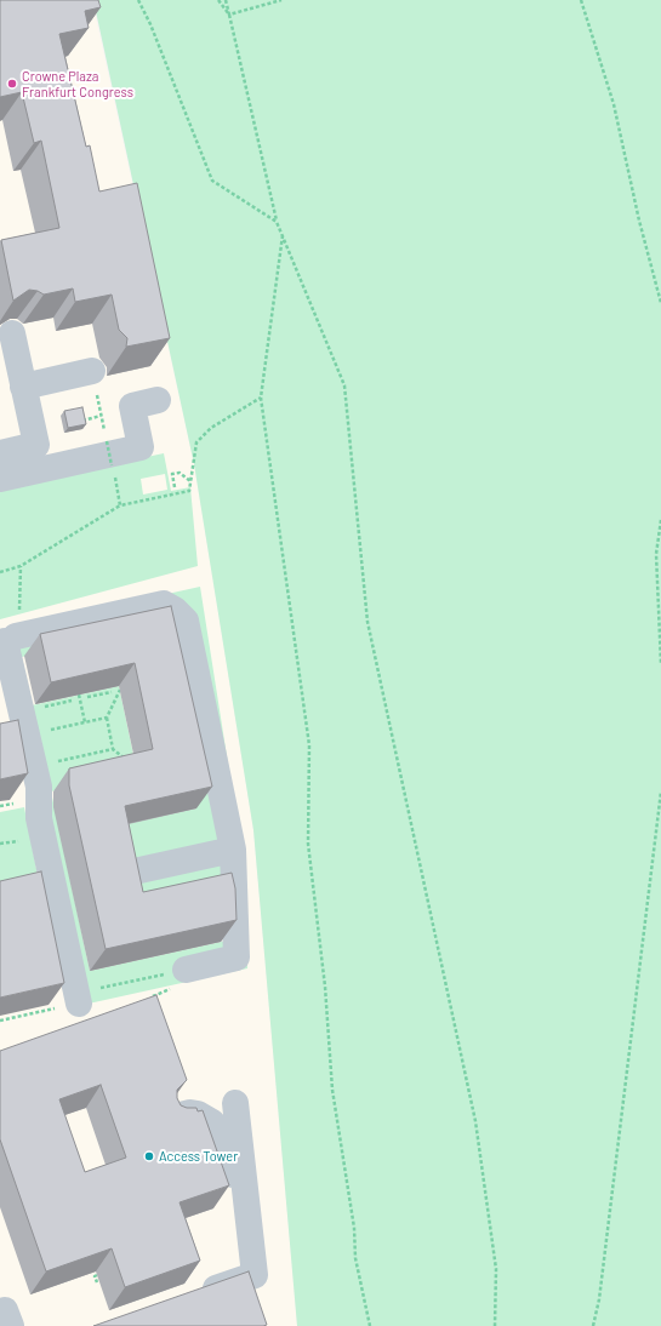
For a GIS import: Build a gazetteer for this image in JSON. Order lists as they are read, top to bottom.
{
  "places": ["Crowne Plaza Frankfurt Congress", "Access Tower"]
}
